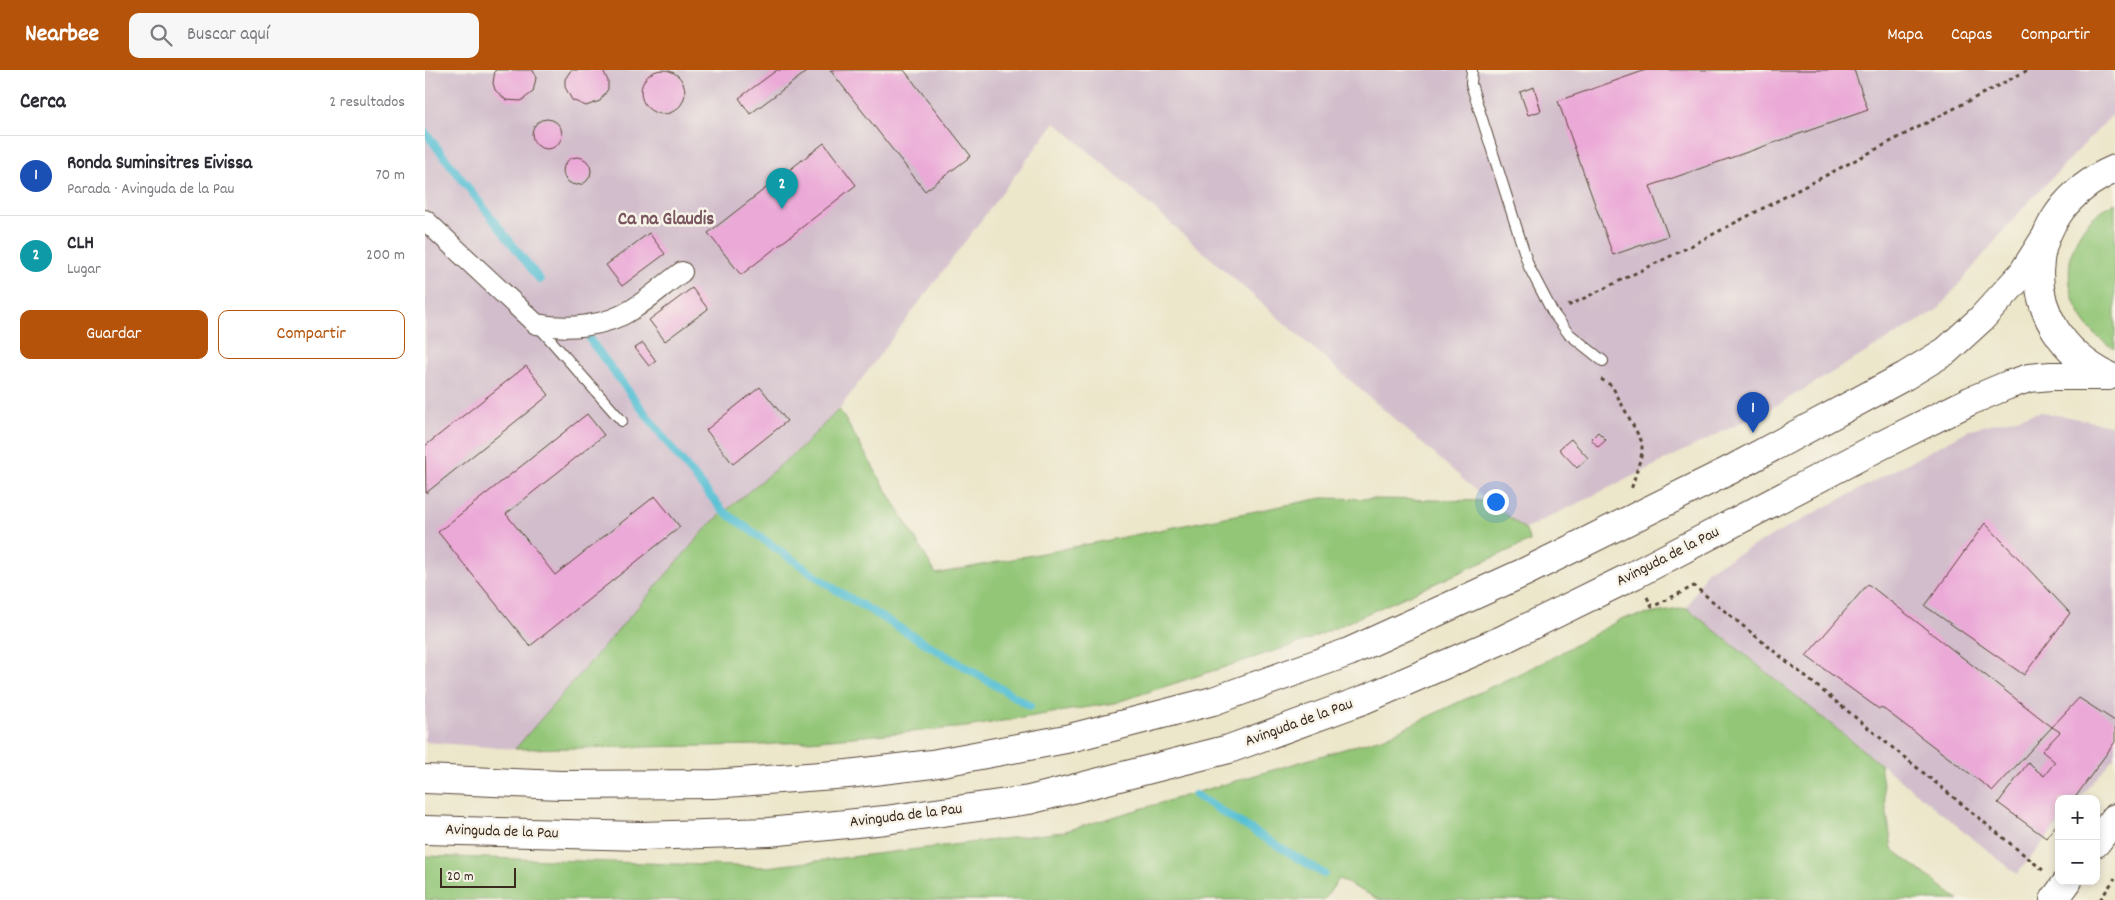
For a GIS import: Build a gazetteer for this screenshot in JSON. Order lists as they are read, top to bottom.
{
  "streets": {
    "main road": ["Avinguda de la Pau"]
  },
  "districts": ["Ca na Glaudis"],
  "scale_bar": "20 m",
  "page": {
    "header": "Nearbee",
    "search": "Buscar aquí",
    "nav": ["Mapa", "Capas", "Compartir"],
    "heading": ["Cerca", "2 resultados"],
    "list": [
      {
        "mark": "1",
        "name": "Ronda Suminsitres Eivissa",
        "note": "Parada · Avinguda de la Pau",
        "value": "70 m"
      },
      {
        "mark": "2",
        "name": "CLH",
        "note": "Lugar",
        "value": "200 m"
      }
    ],
    "pins": ["2", "1"],
    "buttons": ["Guardar", "Compartir"],
    "map_buttons": ["+", "−"],
    "scale": "20 m"
  }
}
